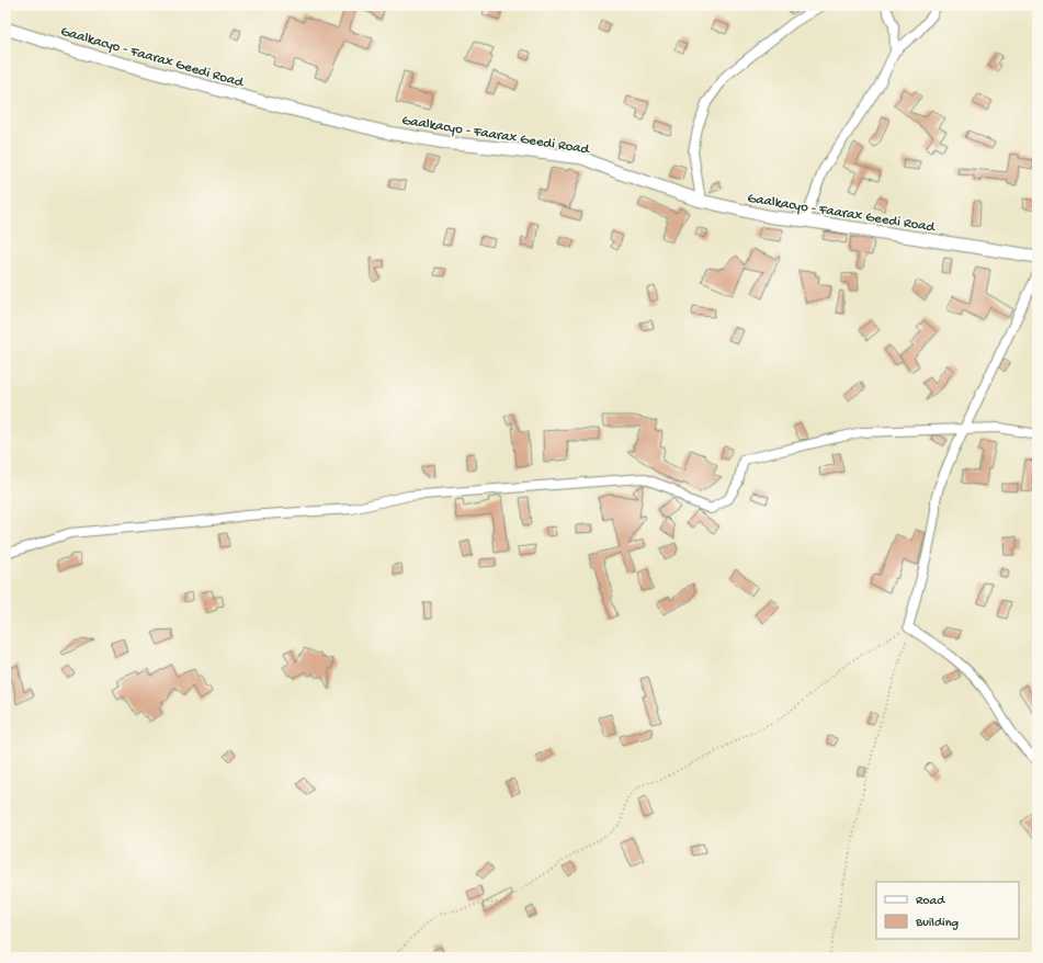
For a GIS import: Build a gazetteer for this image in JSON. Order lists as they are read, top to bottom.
{
  "streets": {
    "main road": ["Gaalkacyo - Faarax Geedi Road"]
  },
  "legend": ["Road", "Building"]
}
